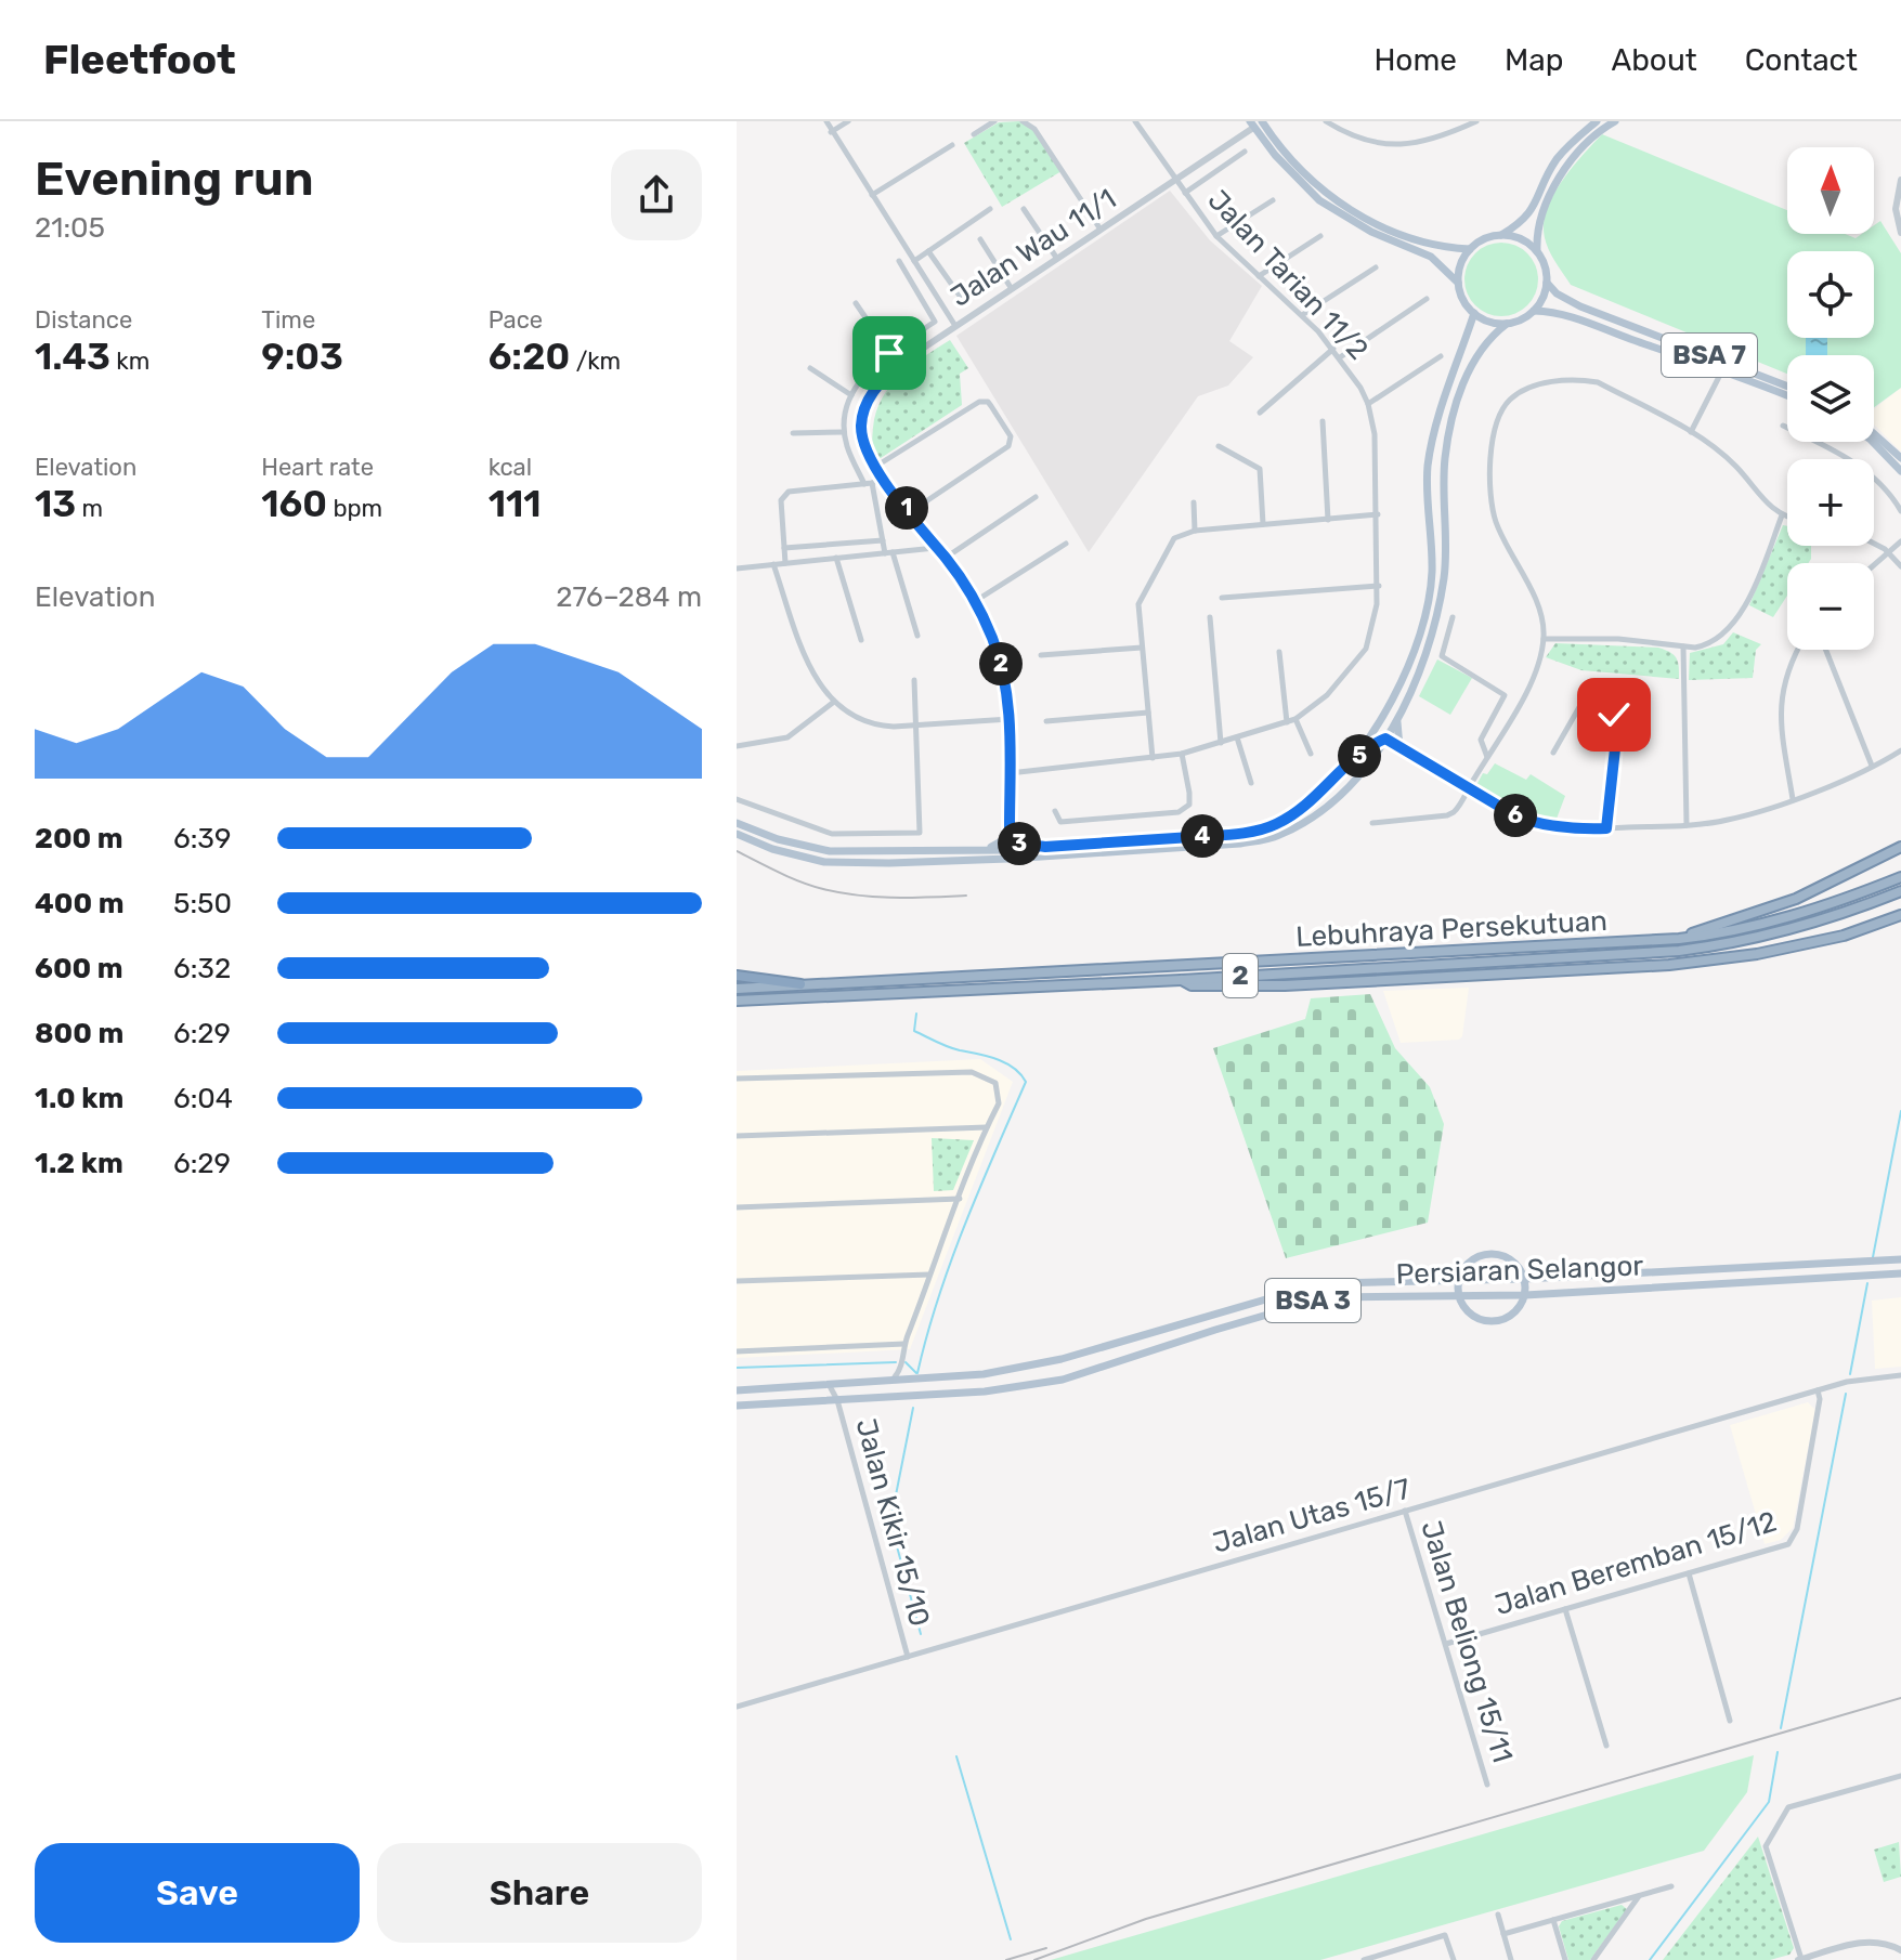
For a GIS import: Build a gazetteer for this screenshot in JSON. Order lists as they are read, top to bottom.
{
  "streets": {
    "highway": ["Lebuhraya Persekutuan", "2"],
    "main road": ["BSA 7", "Persiaran Selangor", "BSA 3"],
    "street": [
      "Jalan Wau 11/1",
      "Jalan Tarian 11/2",
      "Jalan Utas 15/7",
      "Jalan Kikir 15/10",
      "Jalan Beremban 15/12",
      "Jalan Beliong 15/11"
    ]
  },
  "crossings": [
    ["Jalan Wau 11/1", "Jalan Tarian 11/2"],
    ["Persiaran Selangor", "Jalan Kikir 15/10"],
    ["Jalan Utas 15/7", "Jalan Kikir 15/10"],
    ["Jalan Utas 15/7", "Jalan Beremban 15/12"],
    ["Jalan Utas 15/7", "Jalan Beliong 15/11"],
    ["Jalan Beremban 15/12", "Jalan Beliong 15/11"]
  ],
  "north": "top",
  "page": {
    "header": "Fleetfoot",
    "nav": [
      "Home",
      "Map",
      "About",
      "Contact"
    ],
    "heading": ["Evening run", "21:05"],
    "map_buttons": ["+", "−"],
    "stats": [
      ["Distance", "1.43 km"],
      ["Time", "9:03"],
      ["Pace", "6:20 /km"],
      ["Elevation", "13 m"],
      ["Heart rate", "160 bpm"],
      ["kcal", "111"]
    ],
    "pins": [
      "1",
      "2",
      "5",
      "6",
      "4",
      "3"
    ],
    "chart": ["Elevation", "276–284 m"],
    "list": [
      {
        "name": "200 m",
        "note": "6:39"
      },
      {
        "name": "400 m",
        "note": "5:50"
      },
      {
        "name": "600 m",
        "note": "6:32"
      },
      {
        "name": "800 m",
        "note": "6:29"
      },
      {
        "name": "1.0 km",
        "note": "6:04"
      },
      {
        "name": "1.2 km",
        "note": "6:29"
      }
    ],
    "buttons": ["Save", "Share"]
  }
}
